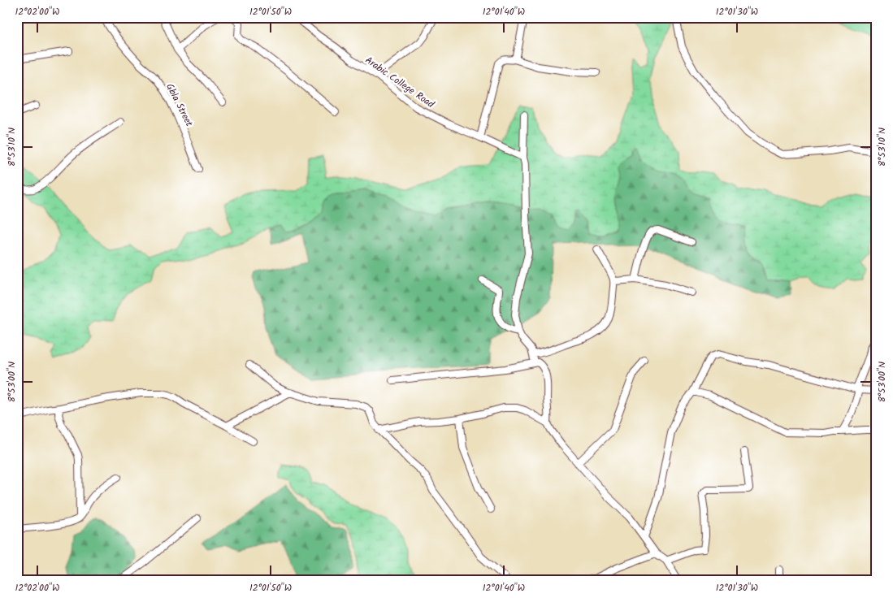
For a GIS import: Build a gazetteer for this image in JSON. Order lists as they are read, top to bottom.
{
  "streets": {
    "street": ["Arabic College Road", "Gbla Street"]
  },
  "coordinates": [
    "12°02'00\"W",
    "12°01'50\"W",
    "12°01'40\"W",
    "12°01'30\"W",
    "8°53'10\"N",
    "8°53'00\"N"
  ]
}
